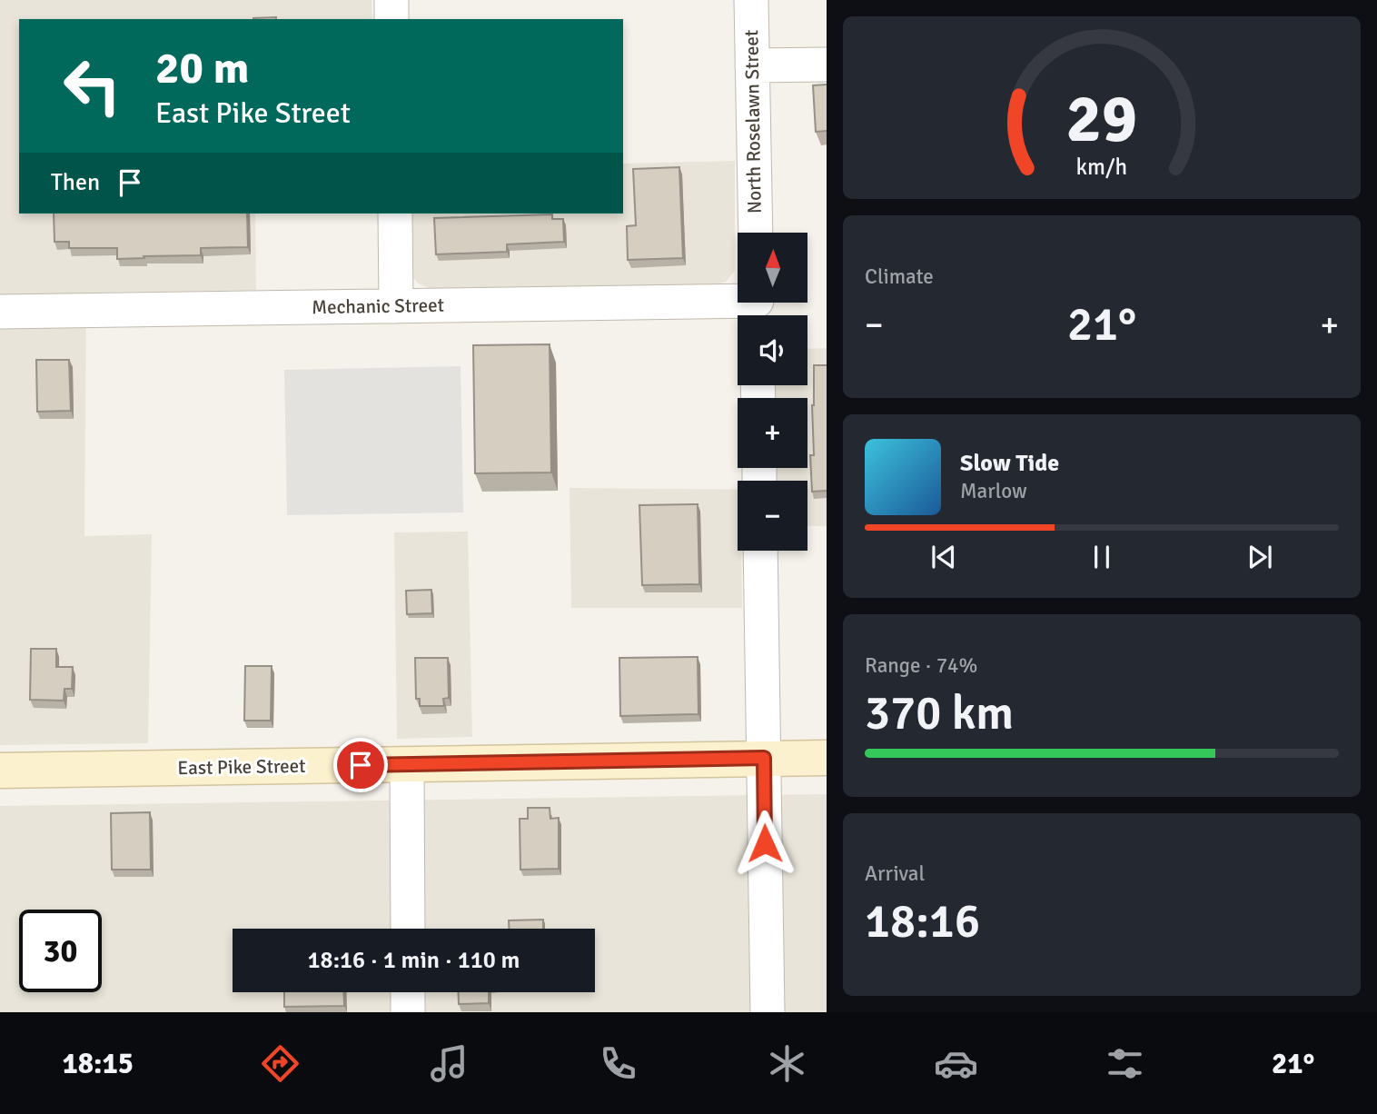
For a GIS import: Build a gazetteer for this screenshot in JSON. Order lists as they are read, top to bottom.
{
  "streets": {
    "street": ["North Roselawn Street", "Mechanic Street", "East Pike Street"]
  },
  "north": "top",
  "page": {
    "turn": ["20 m", "East Pike Street"],
    "then": "Then",
    "tile": [
      "Climate",
      ["Range · 74%", "370 km"],
      ["Arrival", "18:16"]
    ],
    "map_buttons": ["+", "−"],
    "heat": ["−", "21°", "+"],
    "song": ["Slow Tide", "Marlow"],
    "limit": "30",
    "trip": "18:16 · 1 min · 110 m",
    "tabs": ["18:15", "21°"],
    "gauge": ["29", "km/h"]
  }
}
